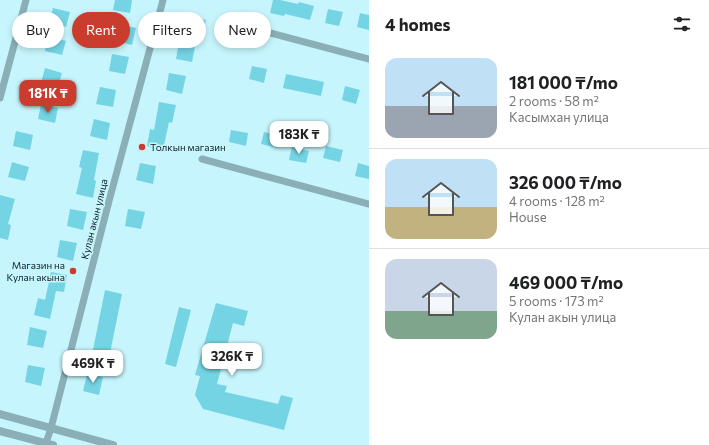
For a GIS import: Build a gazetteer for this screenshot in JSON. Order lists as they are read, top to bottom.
{
  "streets": {
    "street": ["Кулан акын улица"]
  },
  "places": ["Толкын магазин", "Магазин на Кулан акына"],
  "page": {
    "heading": "4 homes",
    "chip": [
      "Buy",
      "Rent",
      "Filters",
      "New"
    ],
    "list": [
      {
        "name": "181 000 ₸/mo",
        "note": "2 rooms · 58 m² · Касымхан улица"
      },
      {
        "name": "326 000 ₸/mo",
        "note": "4 rooms · 128 m² · House"
      },
      {
        "name": "469 000 ₸/mo",
        "note": "5 rooms · 173 m² · Кулан акын улица"
      }
    ],
    "price": [
      "181K ₸",
      "183K ₸",
      "326K ₸",
      "469K ₸"
    ]
  }
}
